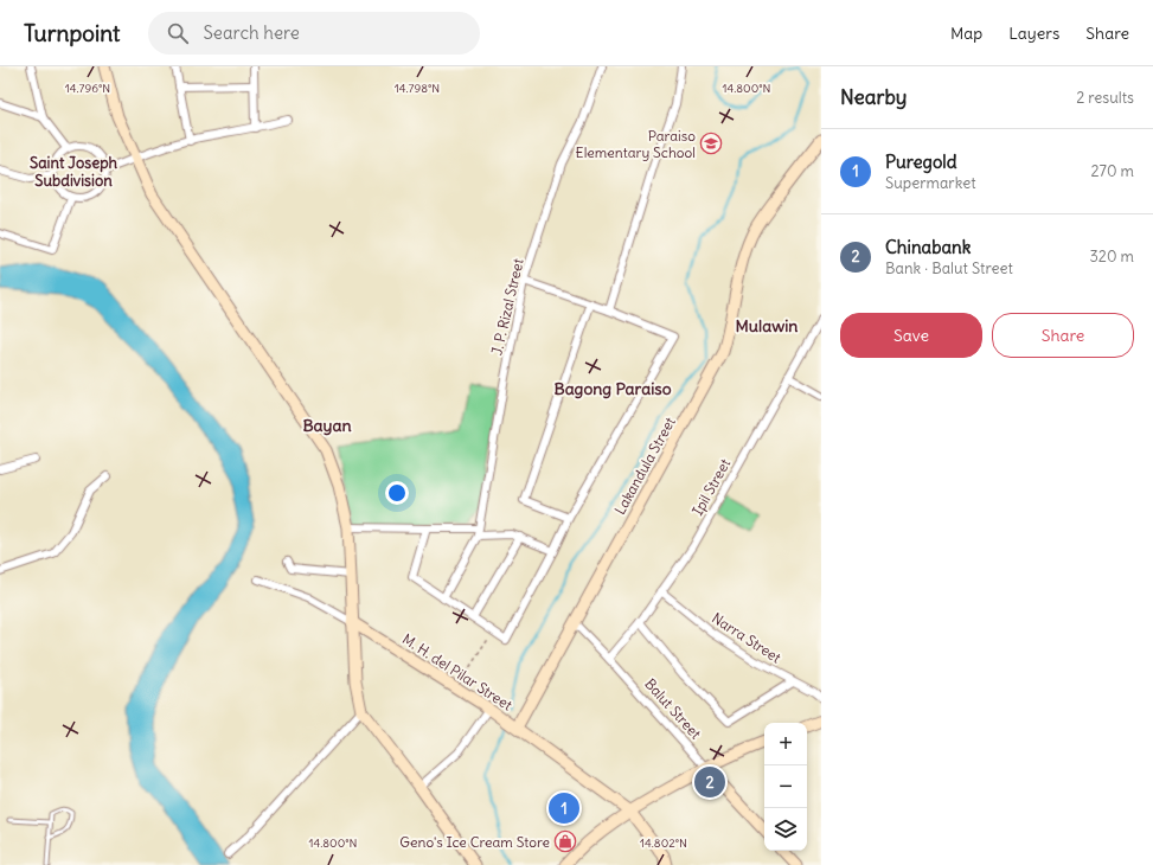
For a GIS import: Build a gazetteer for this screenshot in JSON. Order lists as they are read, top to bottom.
{
  "streets": {
    "street": [
      "J. P. Rizal Street",
      "Lakandula Street",
      "Ipil Street",
      "Narra Street",
      "M. H. del Pilar Street",
      "Balut Street"
    ]
  },
  "crossings": [
    ["Lakandula Street", "M. H. del Pilar Street"],
    ["Lakandula Street", "Balut Street"],
    ["Ipil Street", "Narra Street"],
    ["Ipil Street", "Balut Street"]
  ],
  "districts": [
    "Saint Joseph Subdivision",
    "Mulawin",
    "Bagong Paraiso",
    "Bayan"
  ],
  "places": {
    "school or university": ["Paraiso Elementary School"],
    "shop": ["Geno's Ice Cream Store"]
  },
  "page": {
    "header": "Turnpoint",
    "search": "Search here",
    "nav": ["Map", "Layers", "Share"],
    "heading": ["Nearby", "2 results"],
    "list": [
      {
        "mark": "1",
        "name": "Puregold",
        "note": "Supermarket",
        "value": "270 m"
      },
      {
        "mark": "2",
        "name": "Chinabank",
        "note": "Bank · Balut Street",
        "value": "320 m"
      }
    ],
    "buttons": ["Save", "Share"],
    "map_buttons": ["+", "−"],
    "pins": ["2", "1"]
  },
  "coordinates": [
    "14.796°N",
    "14.798°N",
    "14.800°N",
    "14.802°N"
  ]
}
